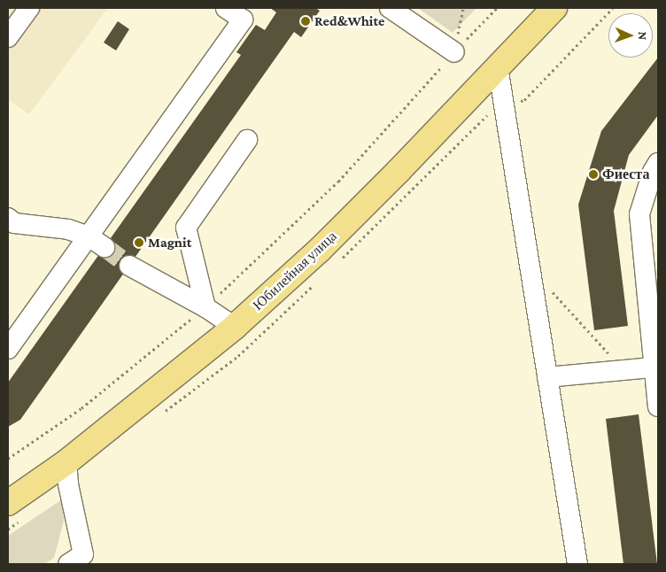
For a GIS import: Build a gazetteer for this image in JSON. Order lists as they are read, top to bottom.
{
  "streets": {
    "main road": ["Юбилейная улица"]
  },
  "places": ["Red&White", "Фиеста", "Magnit"],
  "north": "right"
}
